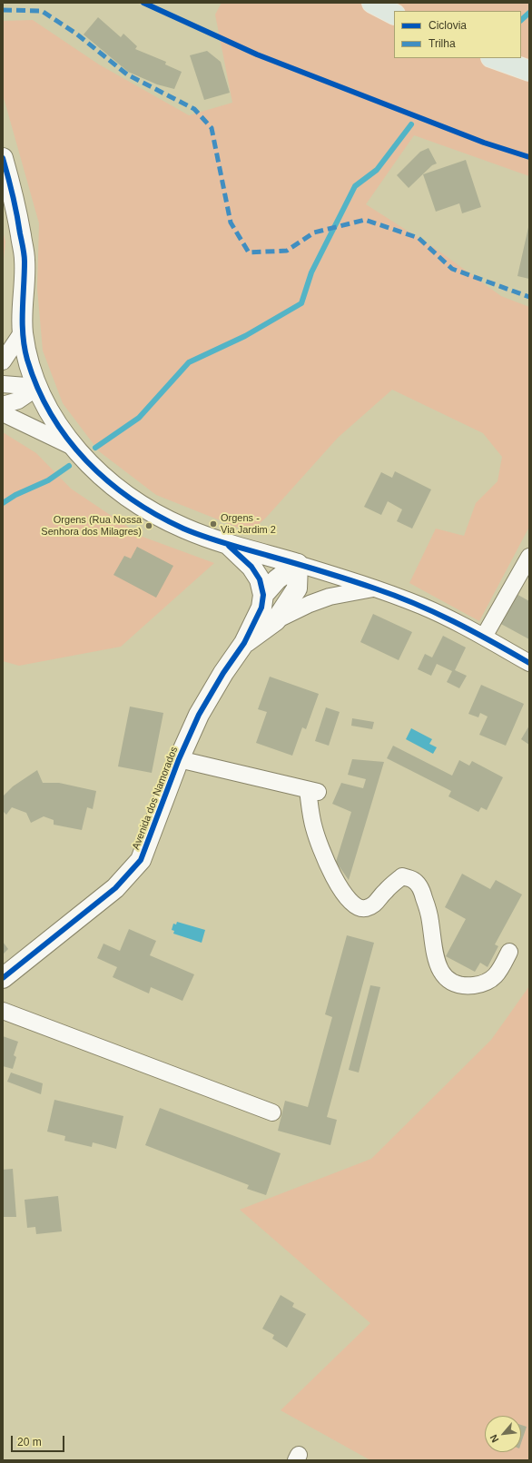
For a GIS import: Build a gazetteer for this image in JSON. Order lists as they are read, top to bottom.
{
  "streets": {
    "street": ["Avenida dos Namorados"]
  },
  "places": ["Orgens - Via Jardim 2", "Orgens (Rua Nossa Senhora dos Milagres)"],
  "legend": ["Ciclovia", "Trilha"],
  "scale_bar": "20 m",
  "north": "bottom left"
}
